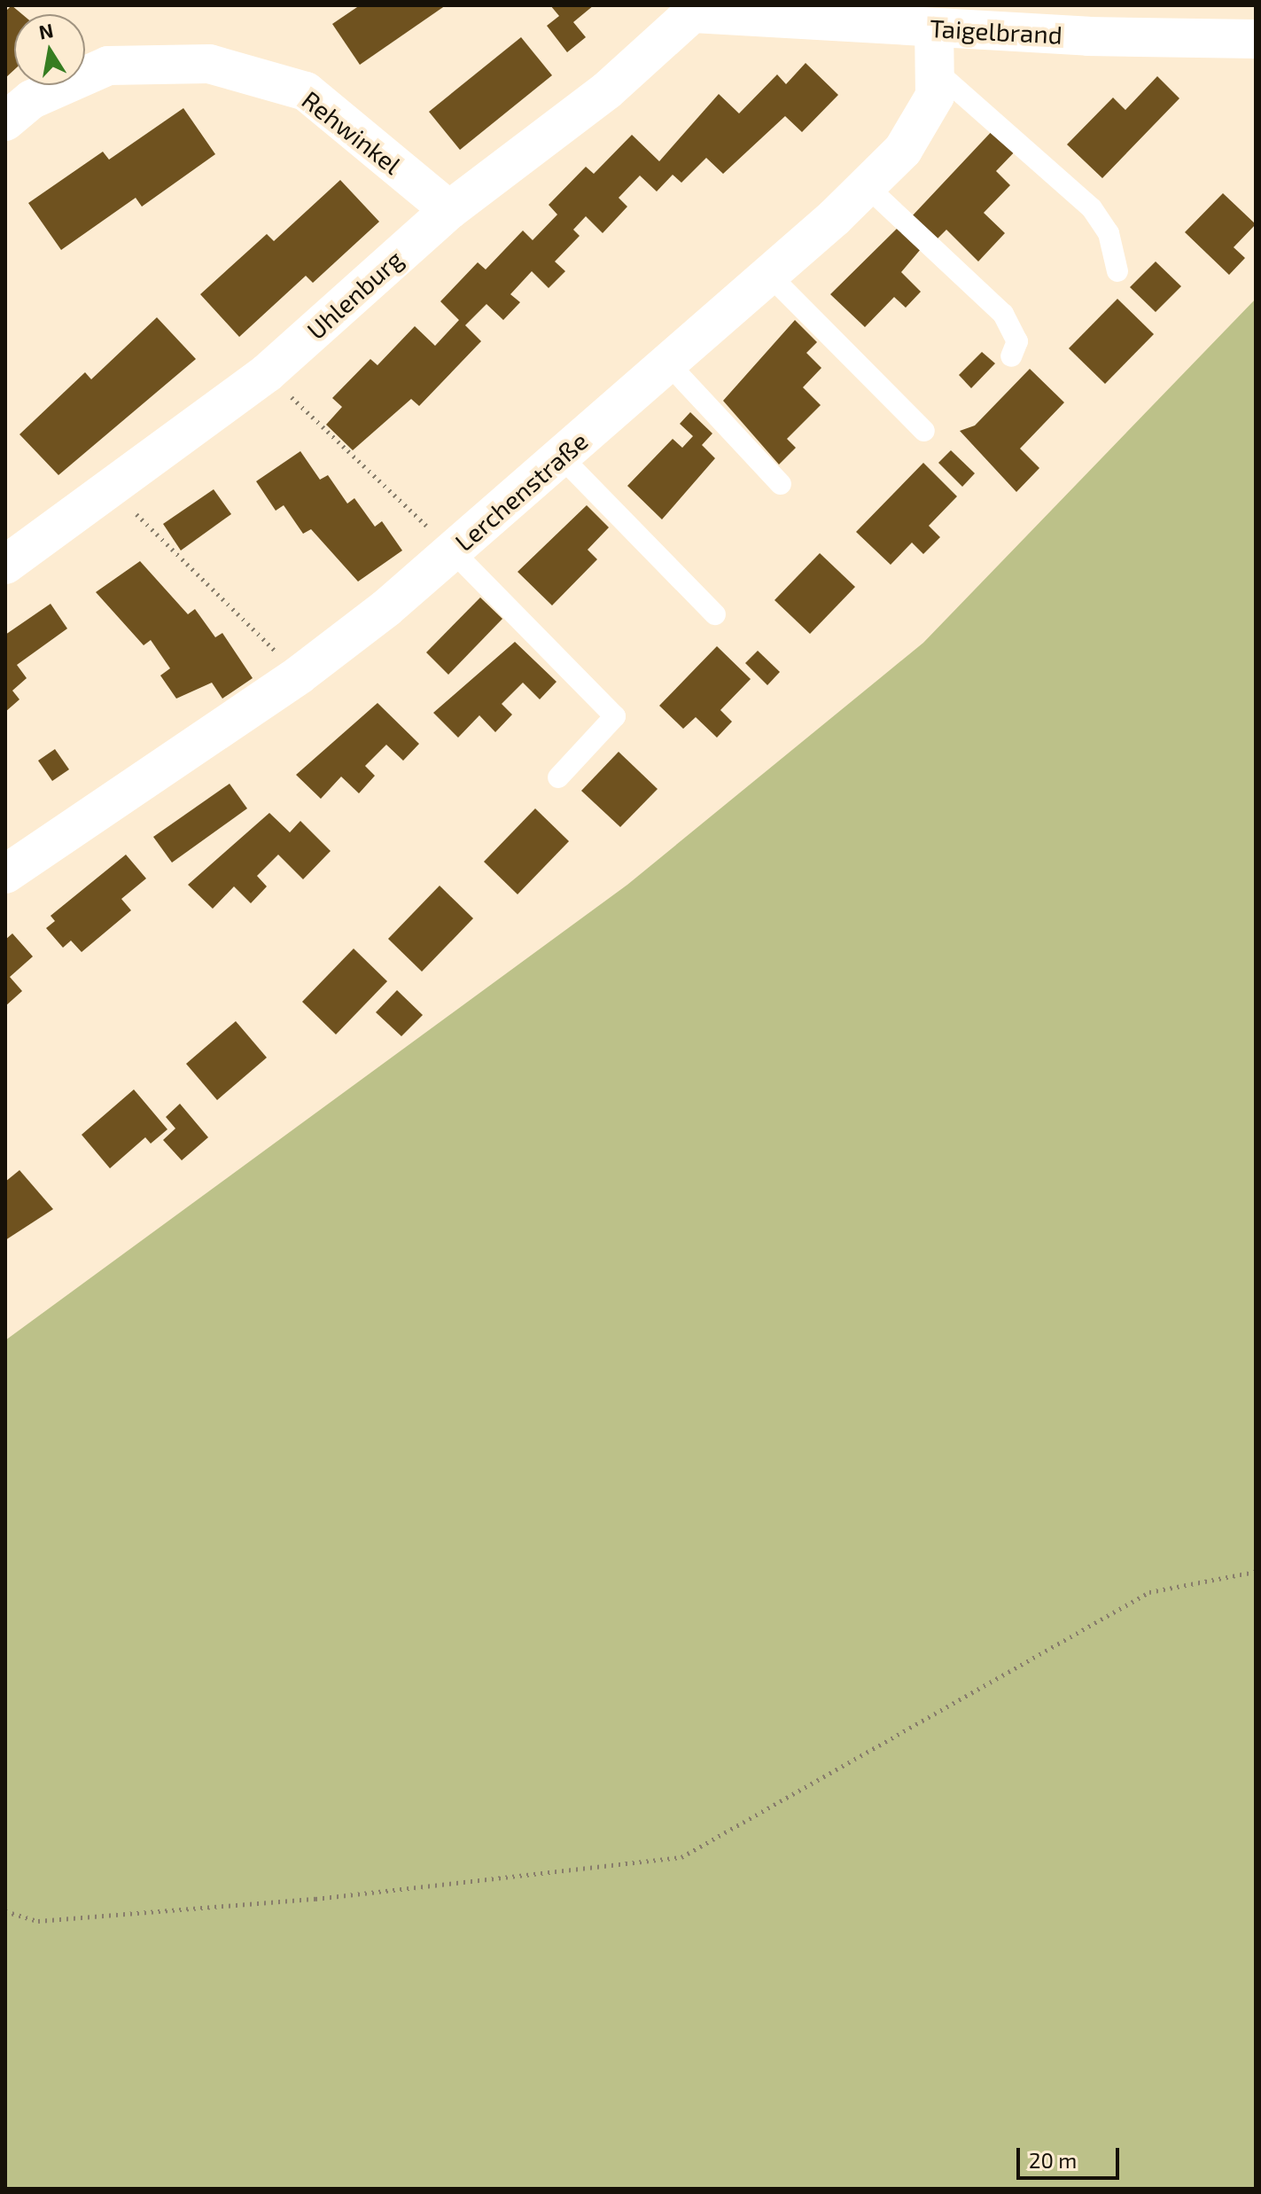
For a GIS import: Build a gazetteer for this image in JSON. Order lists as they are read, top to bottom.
{
  "streets": {
    "street": [
      "Taigelbrand",
      "Rehwinkel",
      "Uhlenburg",
      "Lerchenstraße"
    ]
  },
  "crossings": [
    ["Taigelbrand", "Uhlenburg"],
    ["Taigelbrand", "Lerchenstraße"],
    ["Rehwinkel", "Uhlenburg"]
  ],
  "scale_bar": "20 m",
  "north": "top"
}
